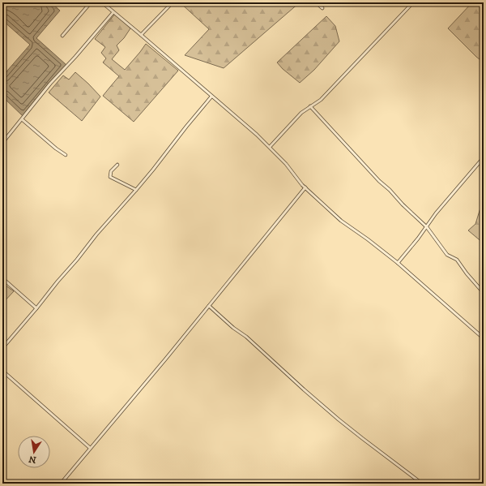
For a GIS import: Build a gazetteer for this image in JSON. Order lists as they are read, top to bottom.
{
  "north": "bottom"
}
